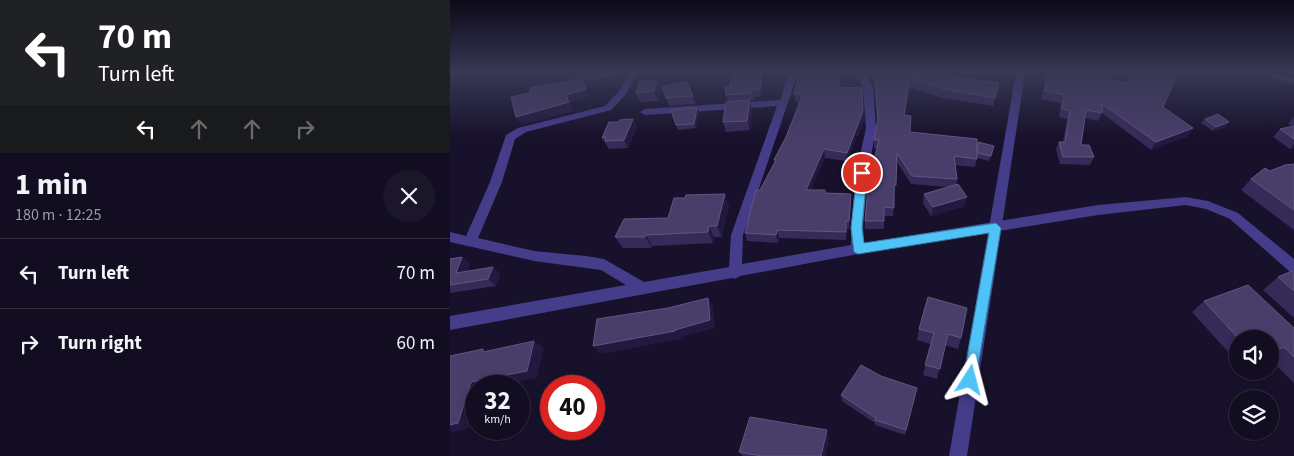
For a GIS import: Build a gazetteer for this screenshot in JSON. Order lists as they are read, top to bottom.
{
  "page": {
    "turn": ["70 m", "Turn left"],
    "heading": ["1 min", "180 m · 12:25"],
    "list": [
      {
        "name": "Turn left",
        "value": "70 m"
      },
      {
        "name": "Turn right",
        "value": "60 m"
      }
    ],
    "speed": "32 km/h",
    "limit": "40"
  }
}
